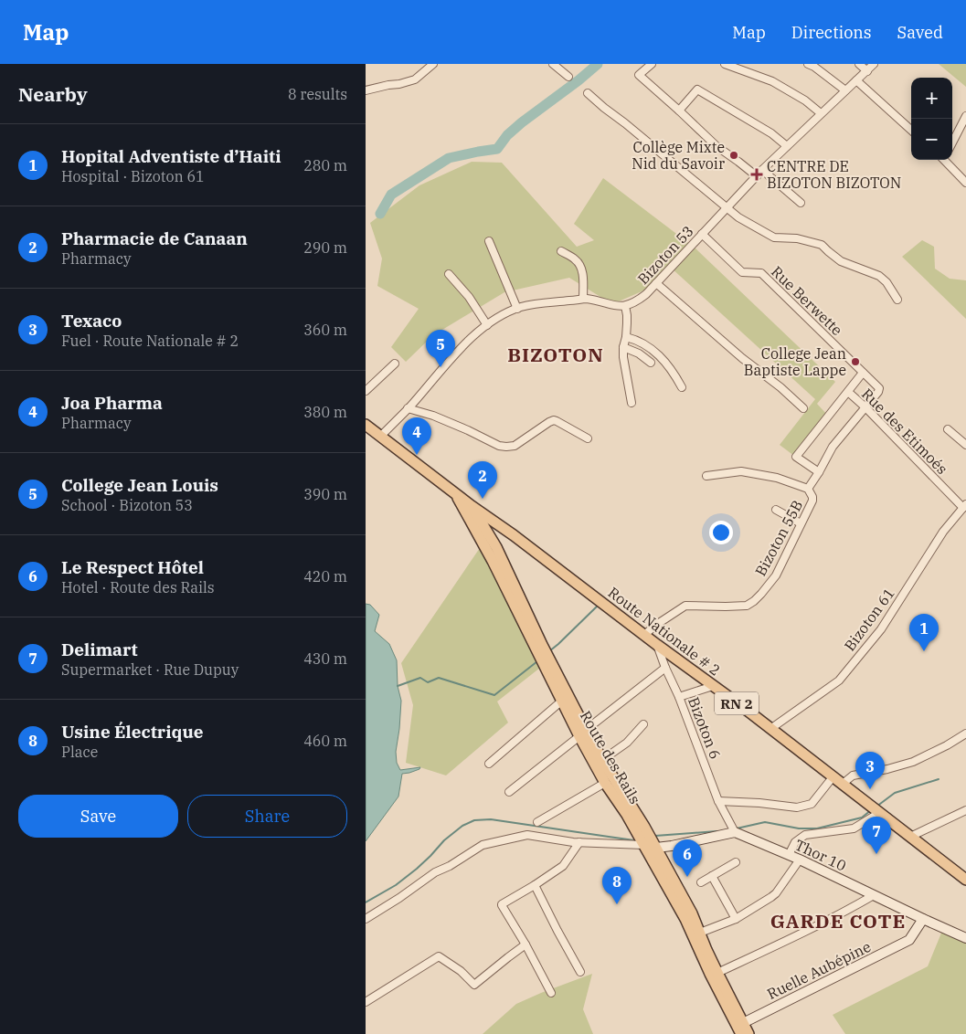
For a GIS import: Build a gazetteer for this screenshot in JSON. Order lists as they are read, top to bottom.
{
  "streets": {
    "main road": ["Route Nationale # 2", "RN 2", "Route des Rails"],
    "street": [
      "Bizoton 53",
      "Rue Berwette",
      "Rue des Etimoés",
      "Bizoton 55B",
      "Bizoton 61",
      "Bizoton 6",
      "Thor 10",
      "Ruelle Aubépine"
    ]
  },
  "crossings": [
    ["Bizoton 53", "Rue Berwette"],
    ["Rue Berwette", "Rue des Etimoés"],
    ["Rue Berwette", "Bizoton 55B"],
    ["Rue des Etimoés", "Bizoton 61"],
    ["Bizoton 55B", "Route Nationale # 2"],
    ["Bizoton 61", "Route Nationale # 2"],
    ["Route Nationale # 2", "Bizoton 6"],
    ["Route Nationale # 2", "Route des Rails"],
    ["Bizoton 6", "Thor 10"],
    ["Route des Rails", "Ruelle Aubépine"],
    ["Thor 10", "Ruelle Aubépine"]
  ],
  "districts": ["BIZOTON", "GARDE COTE"],
  "places": {
    "other": ["Collège Mixte Nid du Savoir", "College Jean Baptiste Lappe"],
    "health": ["CENTRE DE BIZOTON BIZOTON"]
  },
  "page": {
    "header": "Map",
    "nav": ["Map", "Directions", "Saved"],
    "heading": ["Nearby", "8 results"],
    "map_buttons": ["+", "−"],
    "list": [
      {
        "mark": "1",
        "name": "Hopital Adventiste d’Haiti",
        "note": "Hospital · Bizoton 61",
        "value": "280 m"
      },
      {
        "mark": "2",
        "name": "Pharmacie de Canaan",
        "note": "Pharmacy",
        "value": "290 m"
      },
      {
        "mark": "3",
        "name": "Texaco",
        "note": "Fuel · Route Nationale # 2",
        "value": "360 m"
      },
      {
        "mark": "4",
        "name": "Joa Pharma",
        "note": "Pharmacy",
        "value": "380 m"
      },
      {
        "mark": "5",
        "name": "College Jean Louis",
        "note": "School · Bizoton 53",
        "value": "390 m"
      },
      {
        "mark": "6",
        "name": "Le Respect Hôtel",
        "note": "Hotel · Route des Rails",
        "value": "420 m"
      },
      {
        "mark": "7",
        "name": "Delimart",
        "note": "Supermarket · Rue Dupuy",
        "value": "430 m"
      },
      {
        "mark": "8",
        "name": "Usine Électrique",
        "note": "Place",
        "value": "460 m"
      }
    ],
    "pins": [
      "5",
      "4",
      "2",
      "1",
      "3",
      "7",
      "6",
      "8"
    ],
    "buttons": ["Save", "Share"]
  }
}
